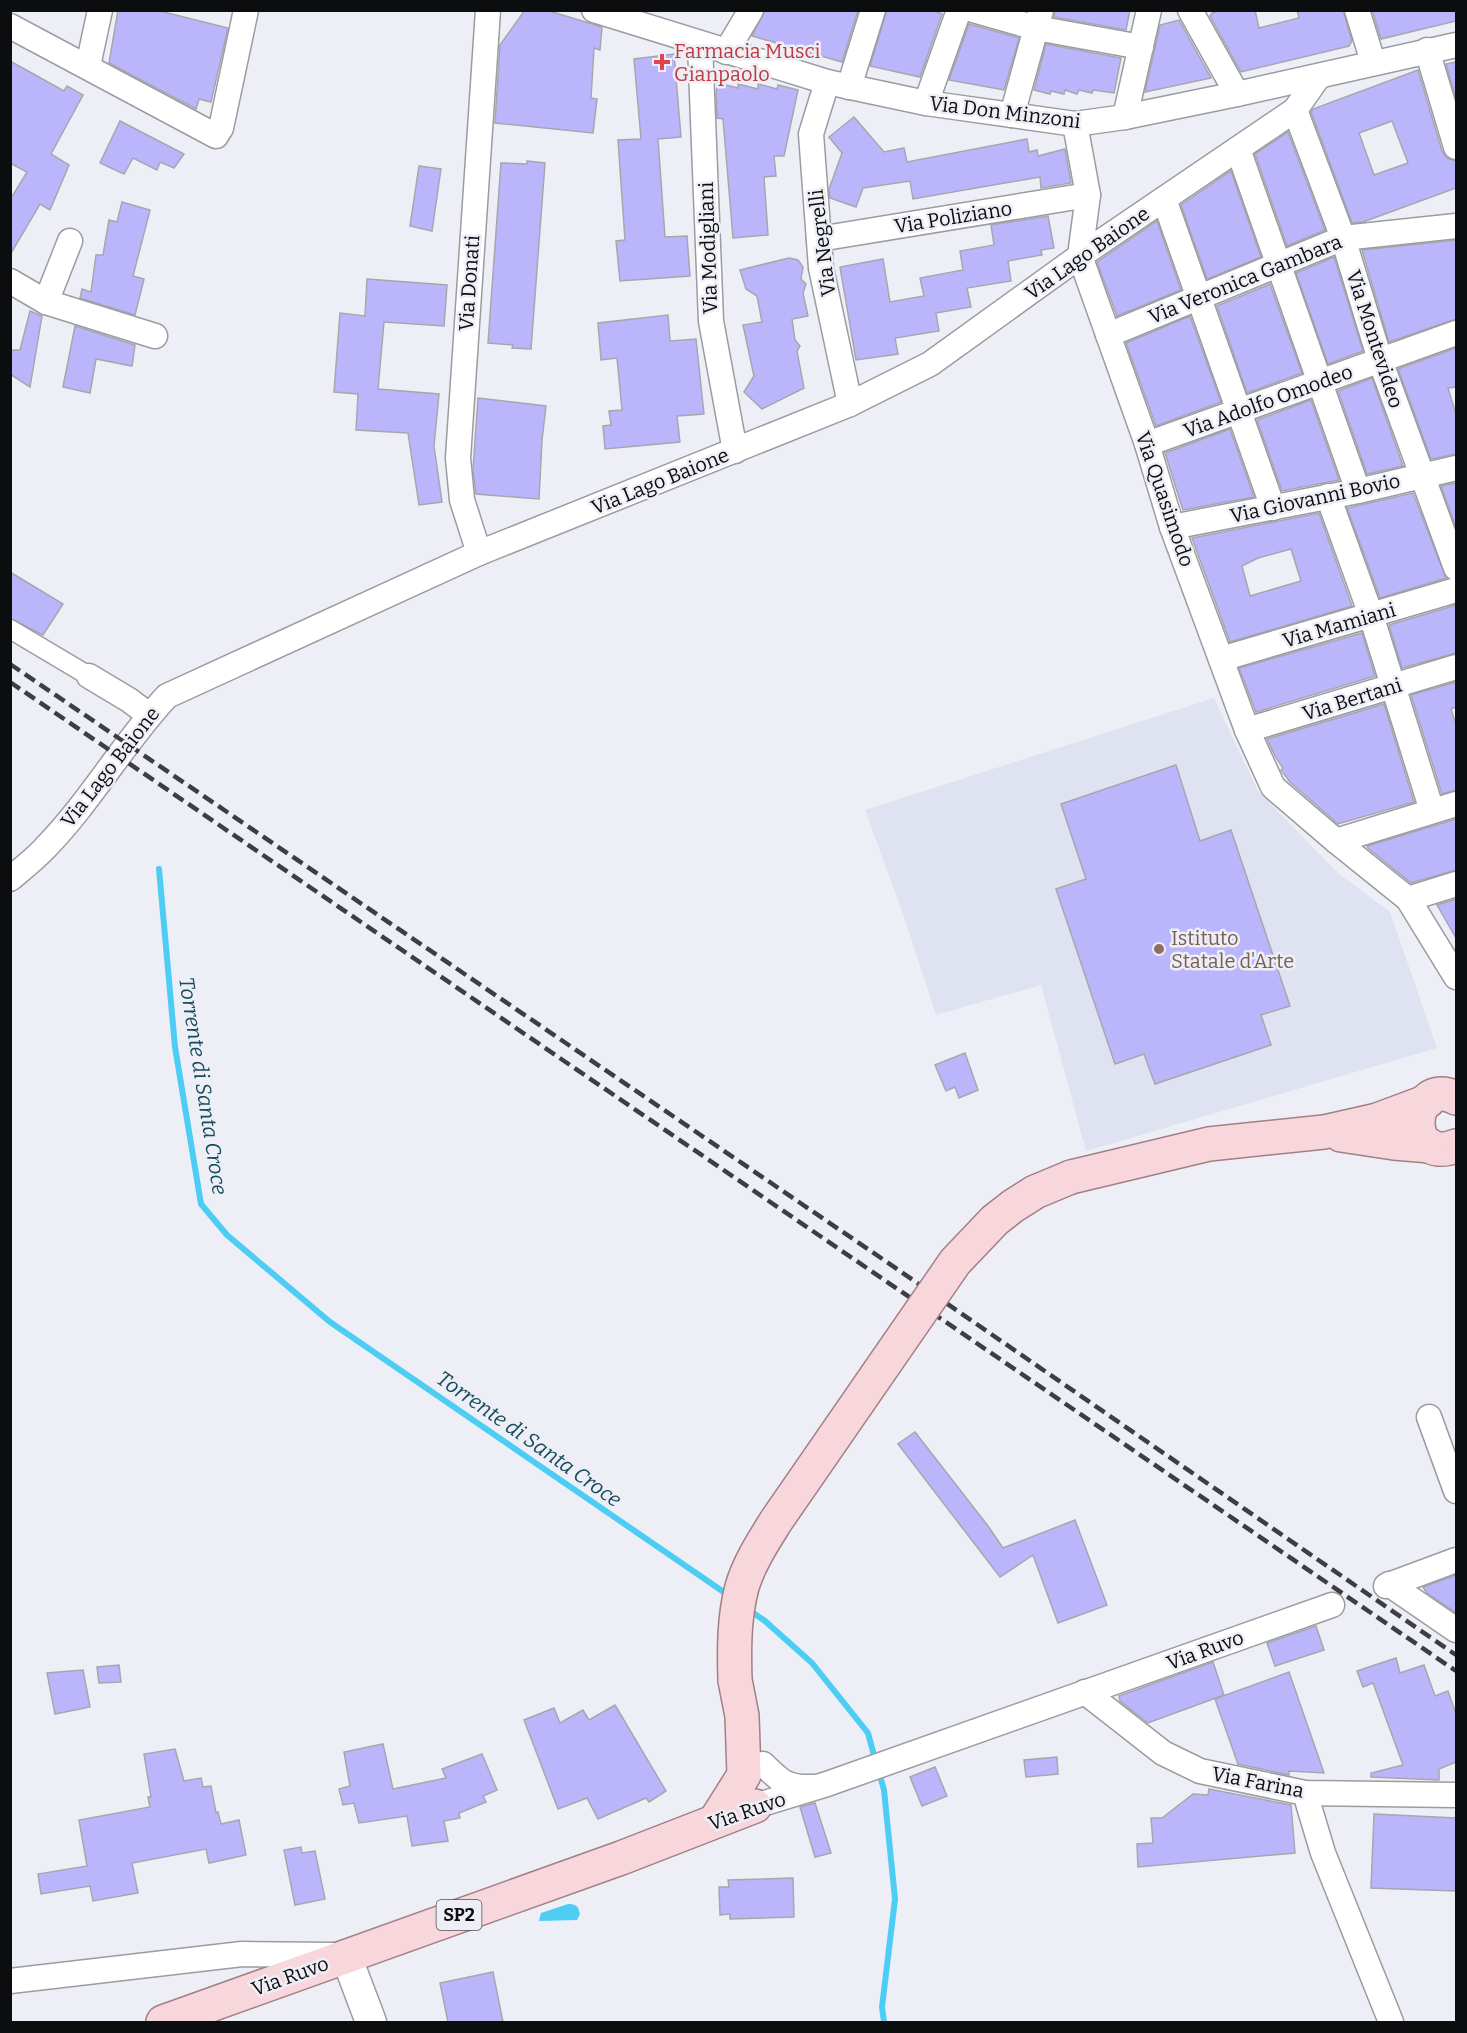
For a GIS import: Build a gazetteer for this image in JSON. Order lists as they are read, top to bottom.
{
  "streets": {
    "main road": ["Via Ruvo", "SP2"],
    "street": [
      "Via Don Minzoni",
      "Via Poliziano",
      "Via Negrelli",
      "Via Modigliani",
      "Via Lago Baione",
      "Via Veronica Gambara",
      "Via Donati",
      "Via Montevideo",
      "Via Adolfo Omodeo",
      "Via Giovanni Bovio",
      "Via Quasimodo",
      "Via Mamiani",
      "Via Bertani",
      "Via Farina"
    ]
  },
  "crossings": [
    ["Via Don Minzoni", "Via Negrelli"],
    ["Via Don Minzoni", "Via Modigliani"],
    ["Via Don Minzoni", "Via Lago Baione"],
    ["Via Don Minzoni", "Via Quasimodo"],
    ["Via Poliziano", "Via Negrelli"],
    ["Via Poliziano", "Via Quasimodo"],
    ["Via Negrelli", "Via Lago Baione"],
    ["Via Modigliani", "Via Lago Baione"],
    ["Via Lago Baione", "Via Donati"],
    ["Via Lago Baione", "Via Montevideo"],
    ["Via Lago Baione", "Via Quasimodo"],
    ["Via Veronica Gambara", "Via Montevideo"],
    ["Via Veronica Gambara", "Via Quasimodo"],
    ["Via Montevideo", "Via Adolfo Omodeo"],
    ["Via Montevideo", "Via Giovanni Bovio"],
    ["Via Adolfo Omodeo", "Via Quasimodo"],
    ["Via Giovanni Bovio", "Via Quasimodo"],
    ["Via Quasimodo", "Via Mamiani"],
    ["Via Quasimodo", "Via Bertani"],
    ["Via Ruvo", "Via Farina"]
  ],
  "water": ["Torrente di Santa Croce"],
  "places": {
    "health": ["Farmacia Musci Gianpaolo"],
    "other": ["Istituto Statale d'Arte"]
  }
}
